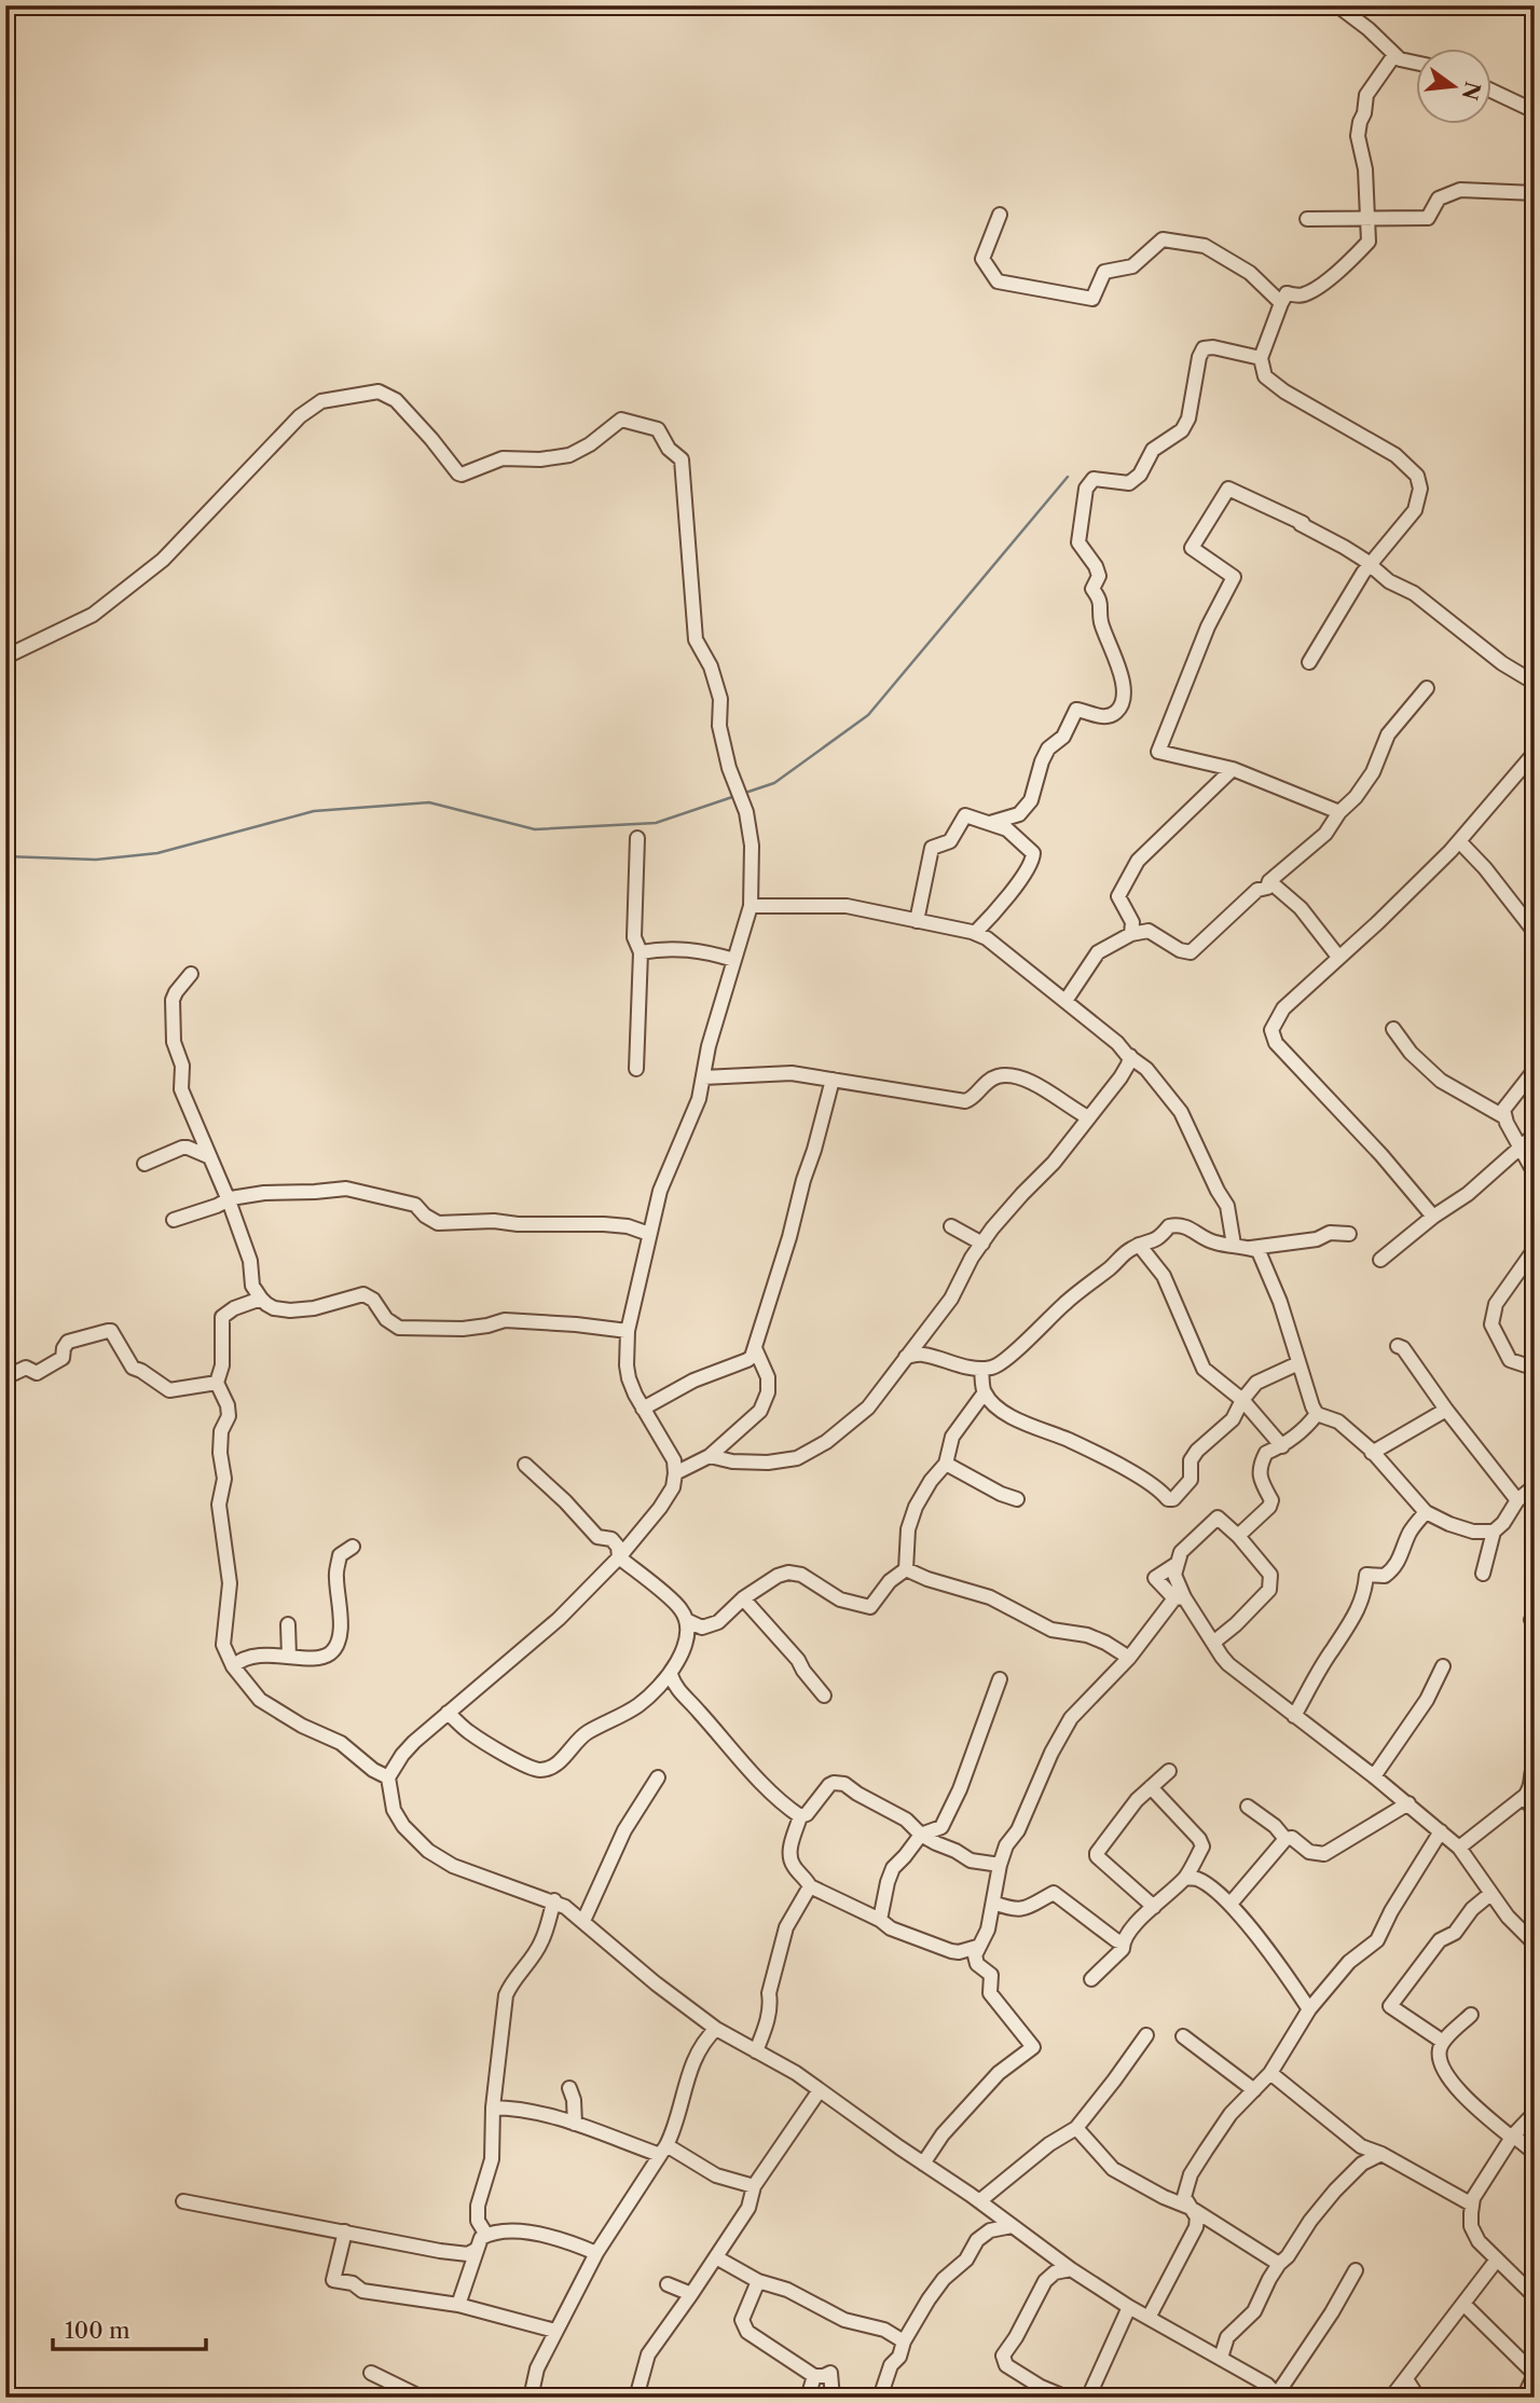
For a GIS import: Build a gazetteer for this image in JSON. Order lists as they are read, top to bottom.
{
  "scale_bar": "100 m",
  "north": "right"
}
